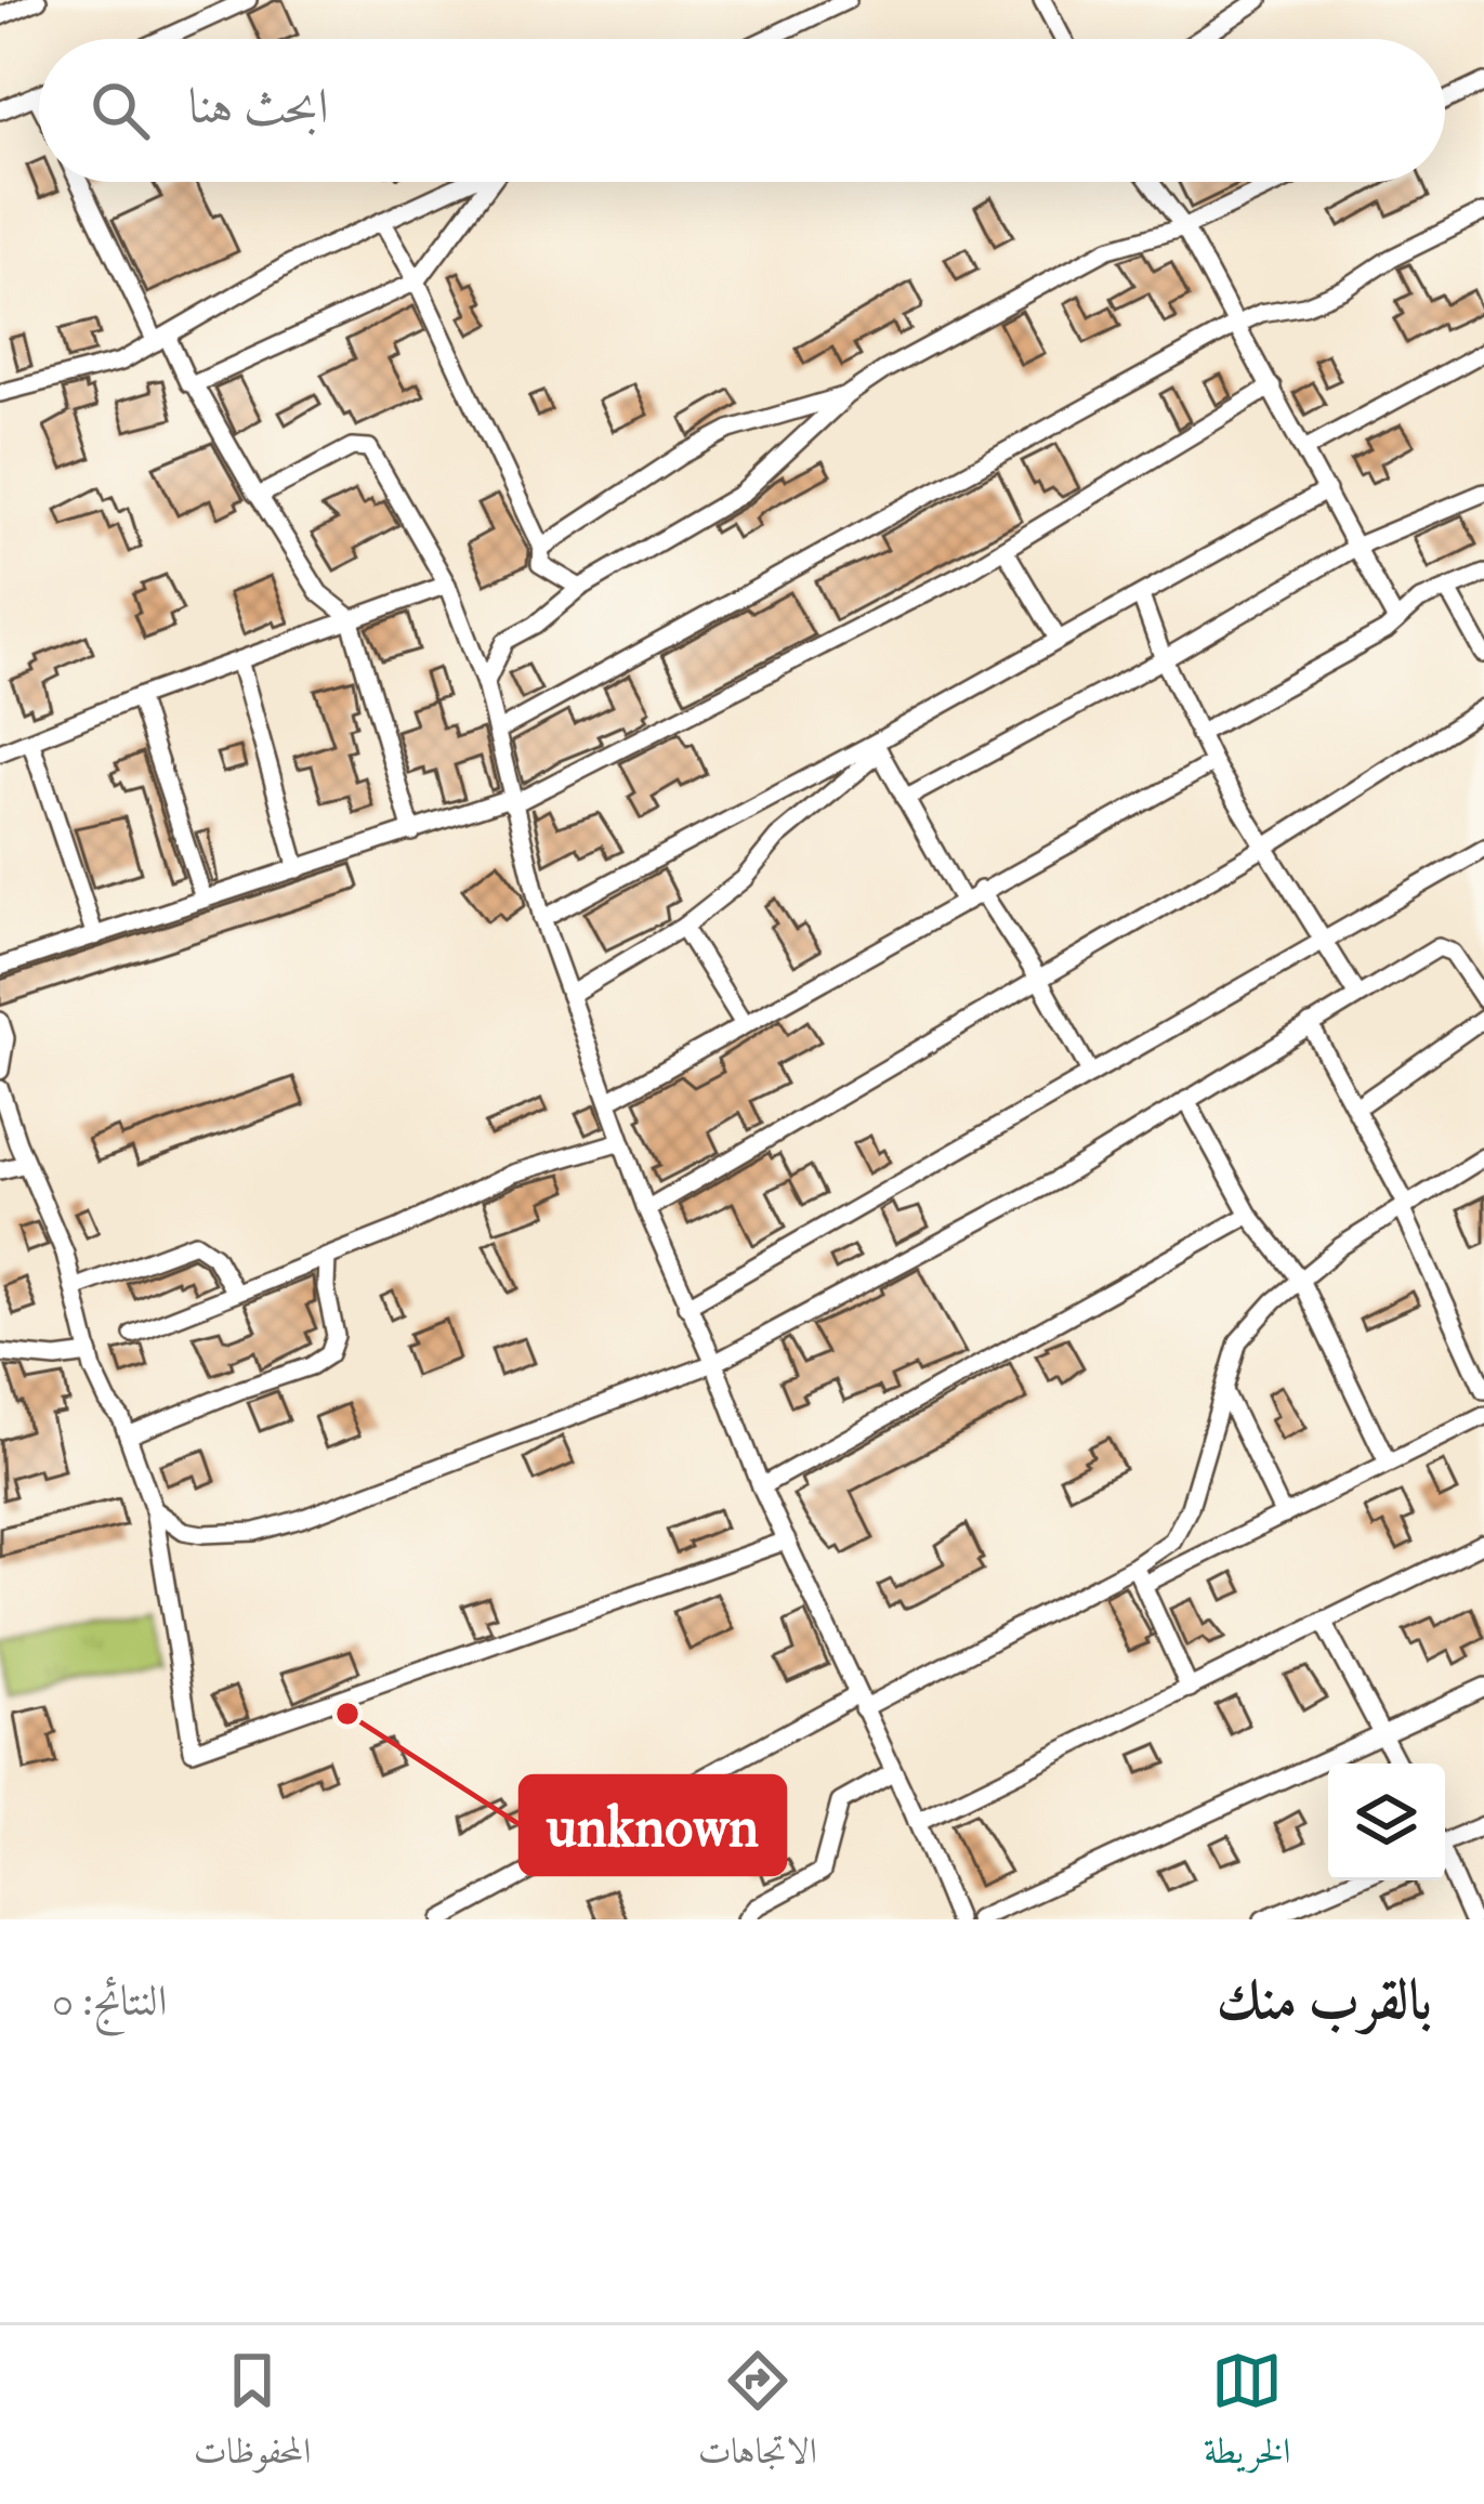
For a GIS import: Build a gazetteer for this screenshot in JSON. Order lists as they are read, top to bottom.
{
  "places": ["unknown"],
  "page": {
    "search": "ابحث هنا",
    "heading": ["بالقرب منك", "النتائج: 0"],
    "nav": ["الخريطة", "الاتجاهات", "المحفوظات"]
  }
}
